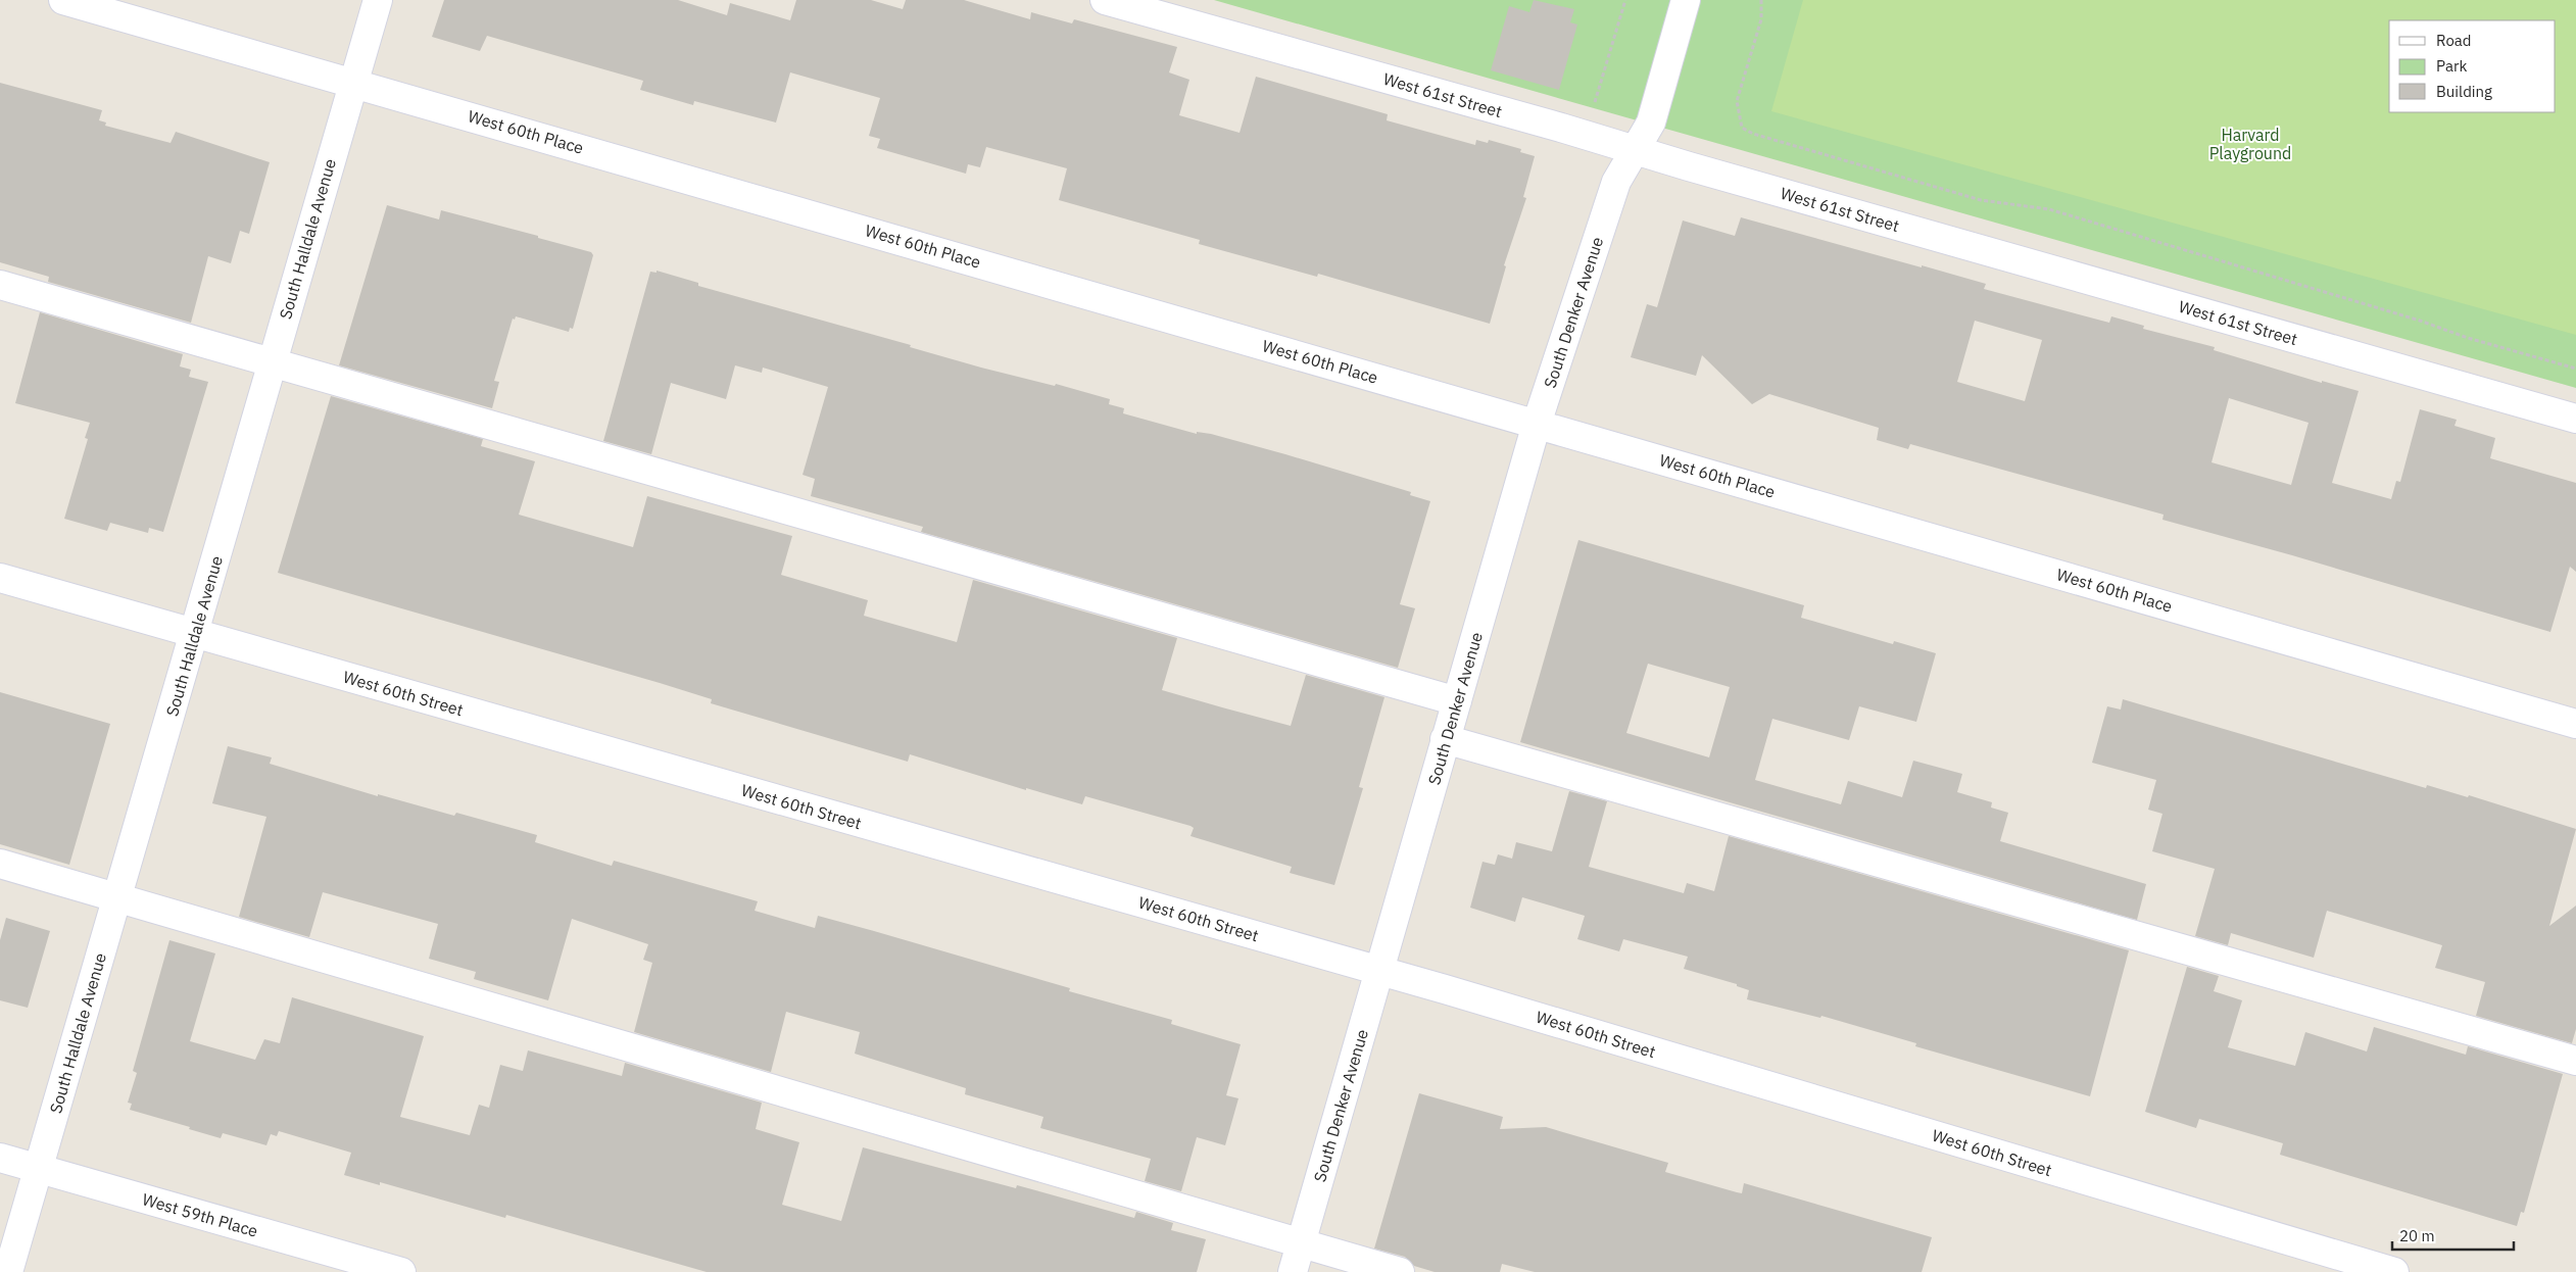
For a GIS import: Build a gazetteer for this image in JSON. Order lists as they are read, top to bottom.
{
  "streets": {
    "street": [
      "West 61st Street",
      "West 60th Place",
      "South Halldale Avenue",
      "South Denker Avenue",
      "West 60th Street",
      "West 59th Place"
    ]
  },
  "crossings": [
    ["West 61st Street", "South Denker Avenue"],
    ["West 60th Place", "South Halldale Avenue"],
    ["West 60th Place", "South Denker Avenue"],
    ["South Halldale Avenue", "West 60th Street"],
    ["South Halldale Avenue", "West 59th Place"],
    ["South Denker Avenue", "West 60th Street"]
  ],
  "parks": ["Harvard Playground"],
  "legend": ["Road", "Park", "Building"],
  "scale_bar": "20 m"
}
